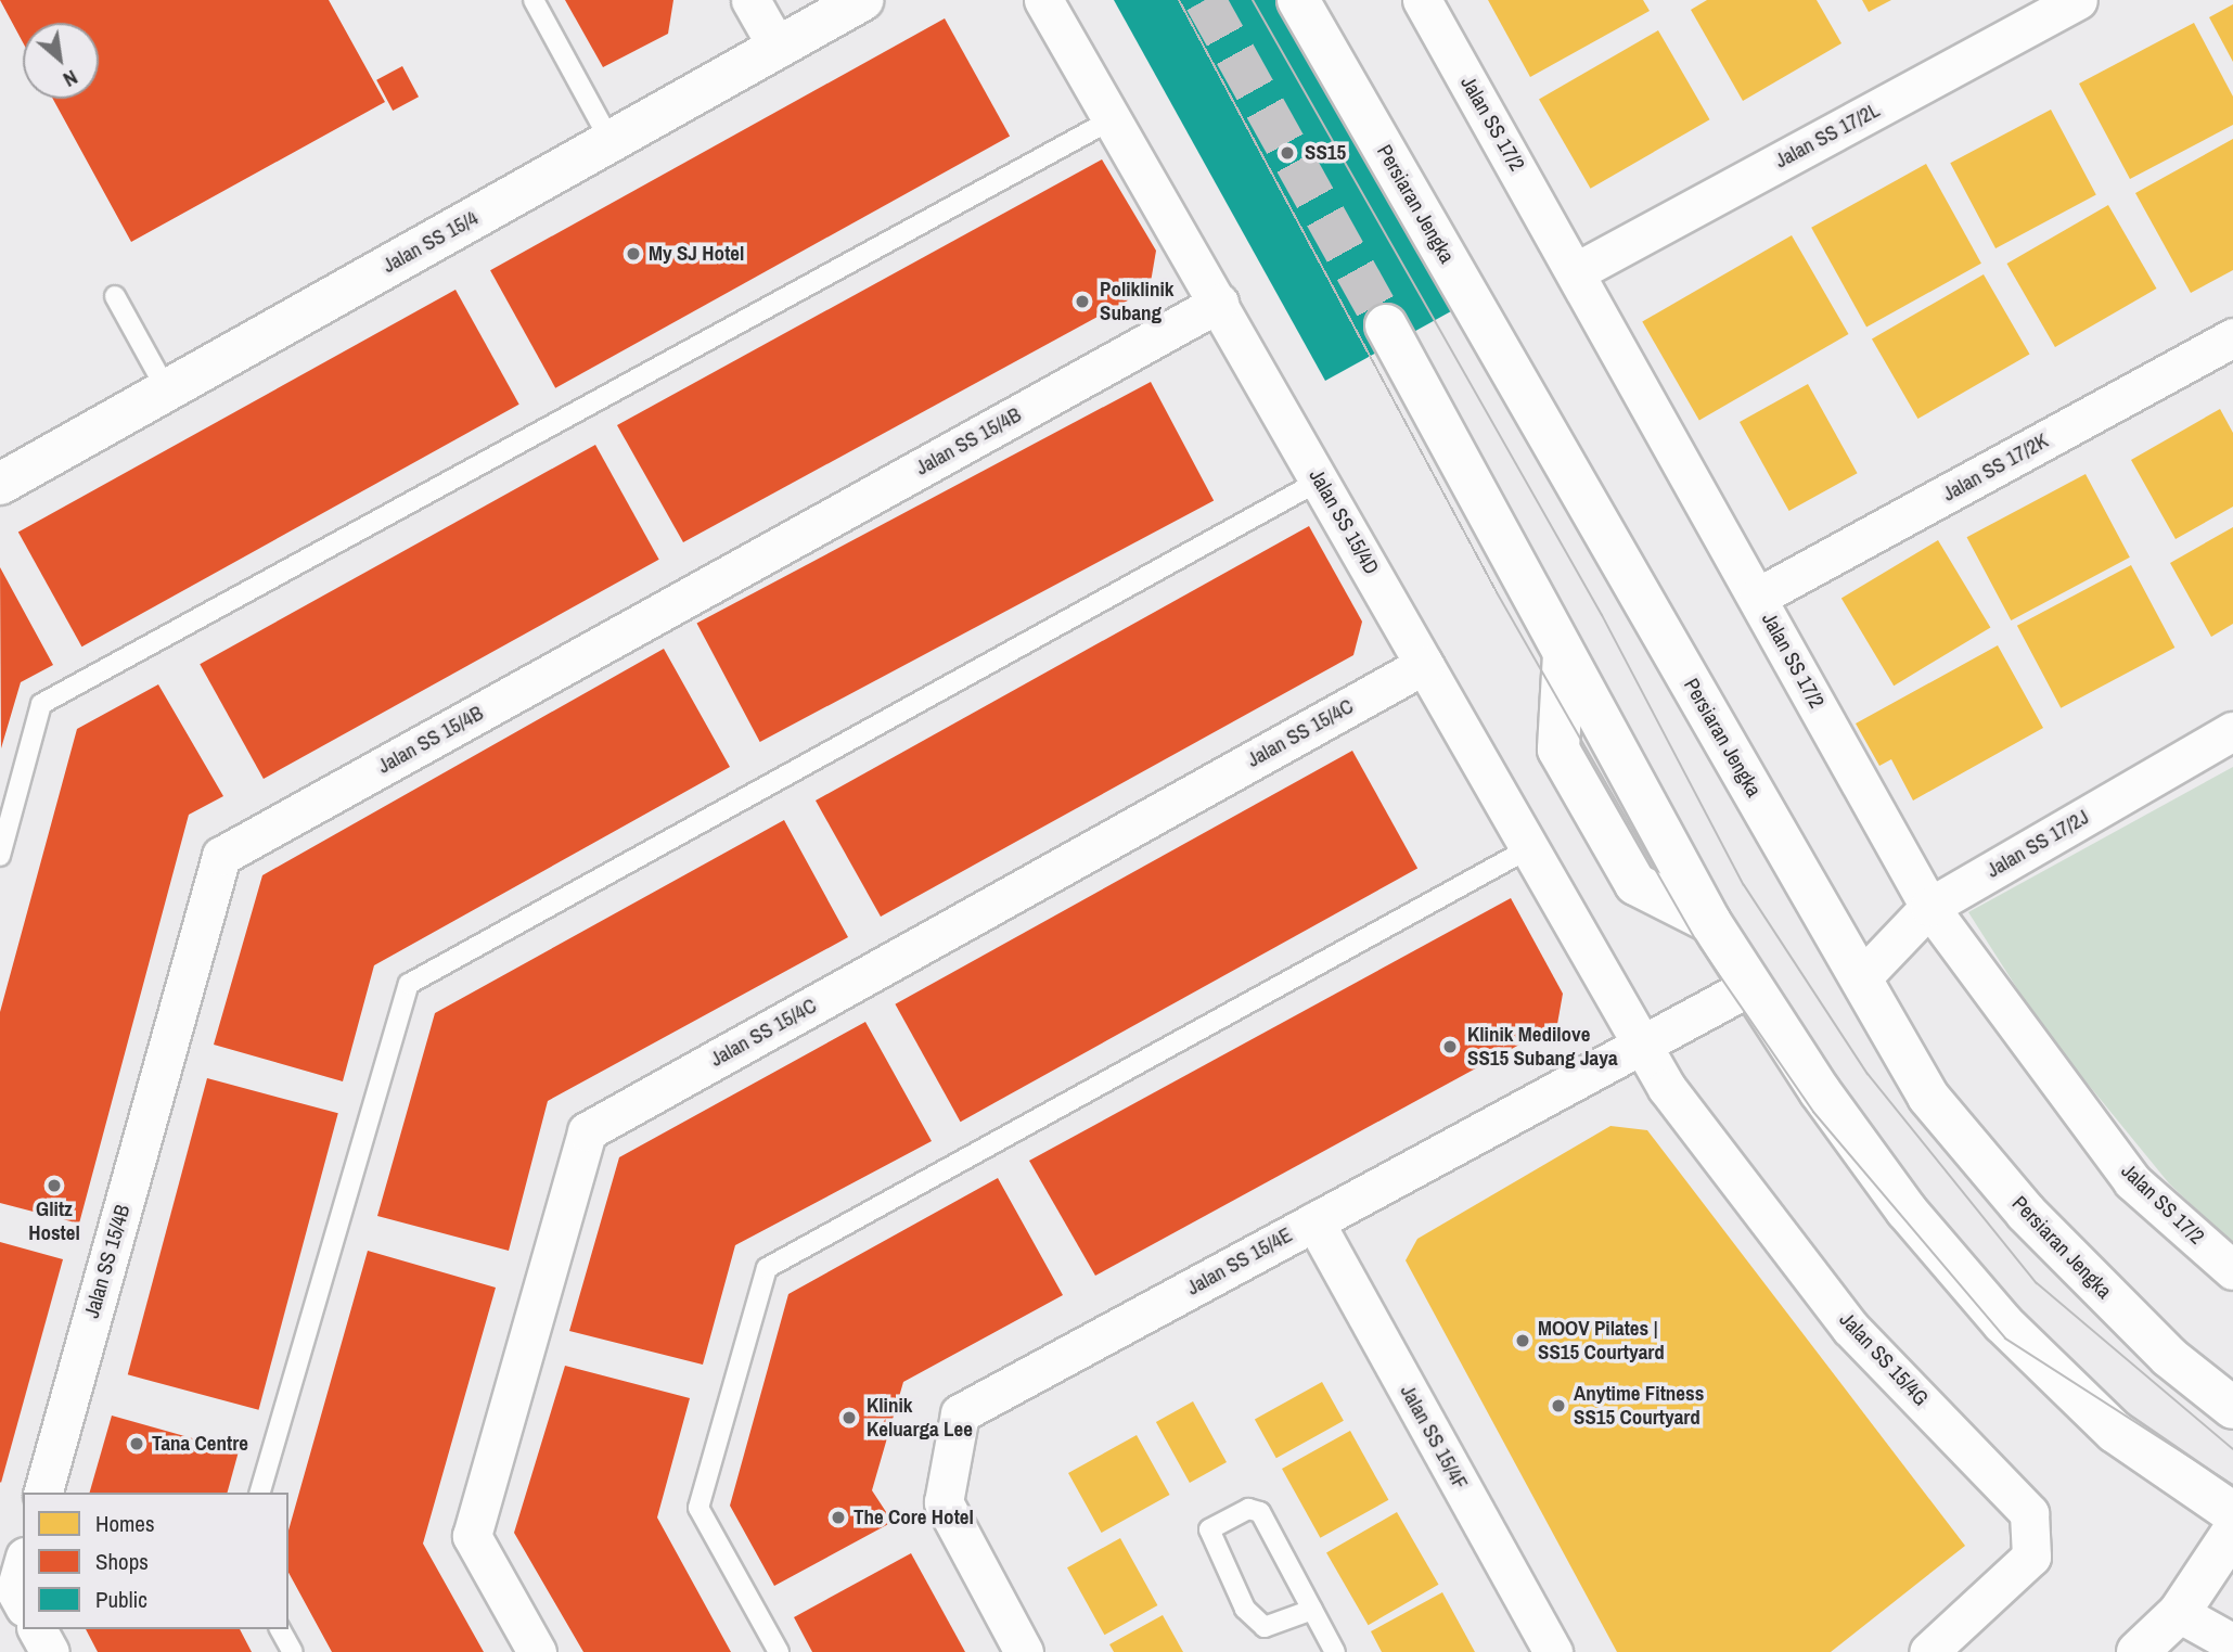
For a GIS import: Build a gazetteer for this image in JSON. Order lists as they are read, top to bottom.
{
  "streets": {
    "main road": ["Persiaran Jengka", "Jalan SS 15/4"],
    "street": [
      "Jalan SS 17/2",
      "Jalan SS 17/2L",
      "Jalan SS 15/4B",
      "Jalan SS 17/2K",
      "Jalan SS 15/4D",
      "Jalan SS 15/4C",
      "Jalan SS 17/2J",
      "Jalan SS 15/4E",
      "Jalan SS 15/4G",
      "Jalan SS 15/4F"
    ]
  },
  "crossings": [
    ["Jalan SS 17/2", "Jalan SS 17/2L"],
    ["Jalan SS 17/2", "Jalan SS 17/2K"],
    ["Jalan SS 17/2", "Jalan SS 17/2J"],
    ["Persiaran Jengka", "Jalan SS 17/2J"],
    ["Jalan SS 15/4B", "Jalan SS 15/4D"],
    ["Jalan SS 15/4D", "Jalan SS 15/4C"],
    ["Jalan SS 15/4D", "Jalan SS 15/4E"],
    ["Jalan SS 15/4D", "Jalan SS 15/4G"],
    ["Jalan SS 15/4E", "Jalan SS 15/4G"],
    ["Jalan SS 15/4E", "Jalan SS 15/4F"]
  ],
  "places": [
    "SS15",
    "My SJ Hotel",
    "Poliklinik Subang",
    "Klinik Medilove SS15 Subang Jaya",
    "Glitz Hostel",
    "MOOV Pilates | SS15 Courtyard",
    "Anytime Fitness SS15 Courtyard",
    "Klinik Keluarga Lee",
    "Tana Centre",
    "The Core Hotel"
  ],
  "legend": ["Homes", "Shops", "Public"],
  "north": "bottom right"
}
